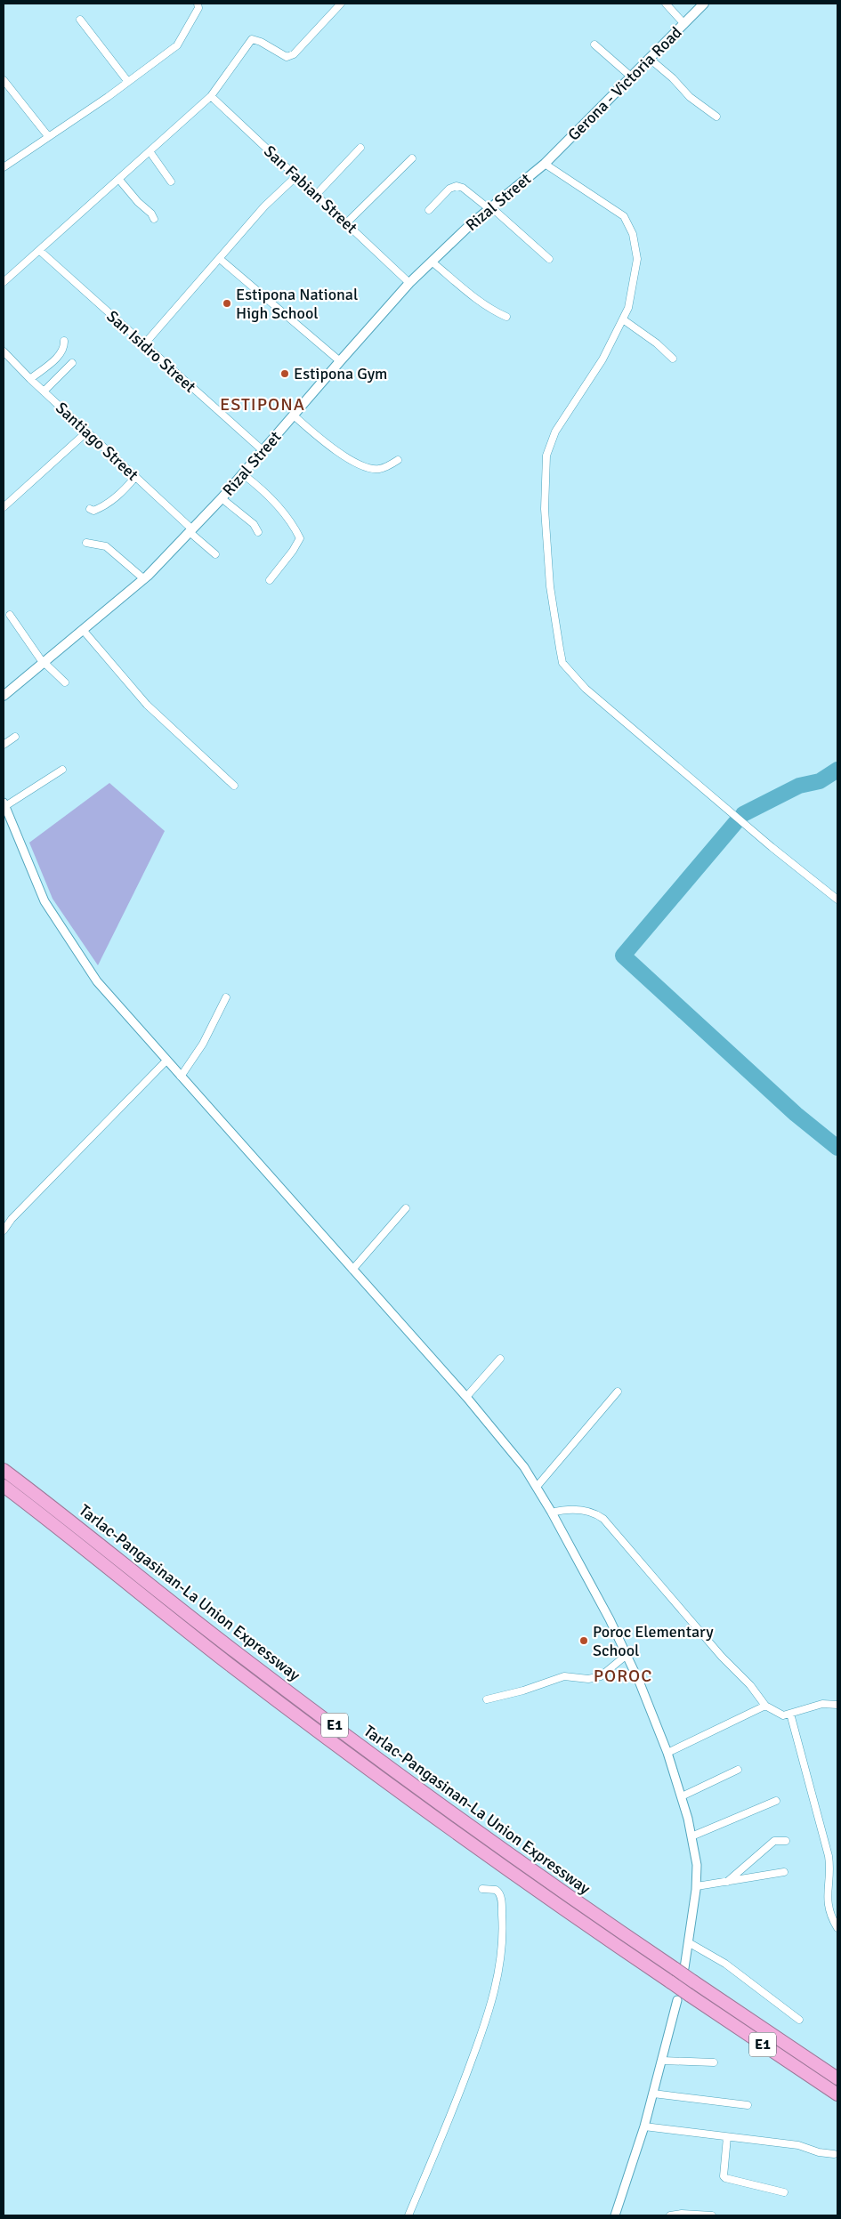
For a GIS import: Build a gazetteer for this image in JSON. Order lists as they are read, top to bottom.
{
  "streets": {
    "highway": ["Tarlac-Pangasinan-La Union Expressway", "E1"],
    "main road": ["Gerona - Victoria Road", "Rizal Street"],
    "street": ["San Fabian Street", "San Isidro Street", "Santiago Street"]
  },
  "crossings": [
    ["Gerona - Victoria Road", "Rizal Street"],
    ["San Fabian Street", "Rizal Street"],
    ["Rizal Street", "San Isidro Street"],
    ["Rizal Street", "Santiago Street"]
  ],
  "districts": ["ESTIPONA", "POROC"],
  "places": ["Estipona National High School", "Estipona Gym", "Poroc Elementary School"]
}
